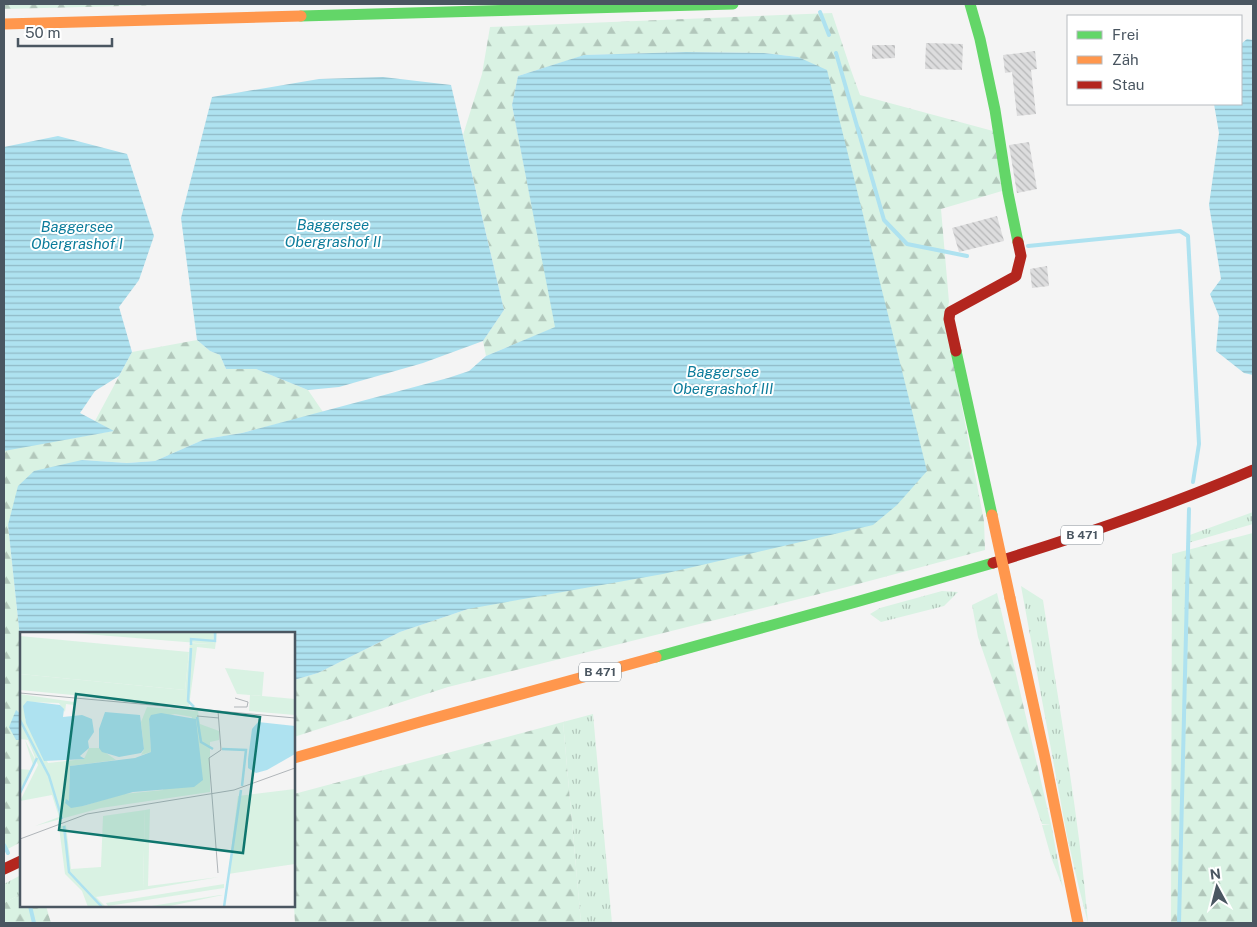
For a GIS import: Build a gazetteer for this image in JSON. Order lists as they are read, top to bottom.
{
  "streets": {
    "main road": ["B 471"]
  },
  "water": ["Baggersee Obergrashof II", "Baggersee Obergrashof I", "Baggersee Obergrashof III"],
  "legend": ["Frei", "Zäh", "Stau"],
  "scale_bar": "50 m",
  "north": "top"
}
